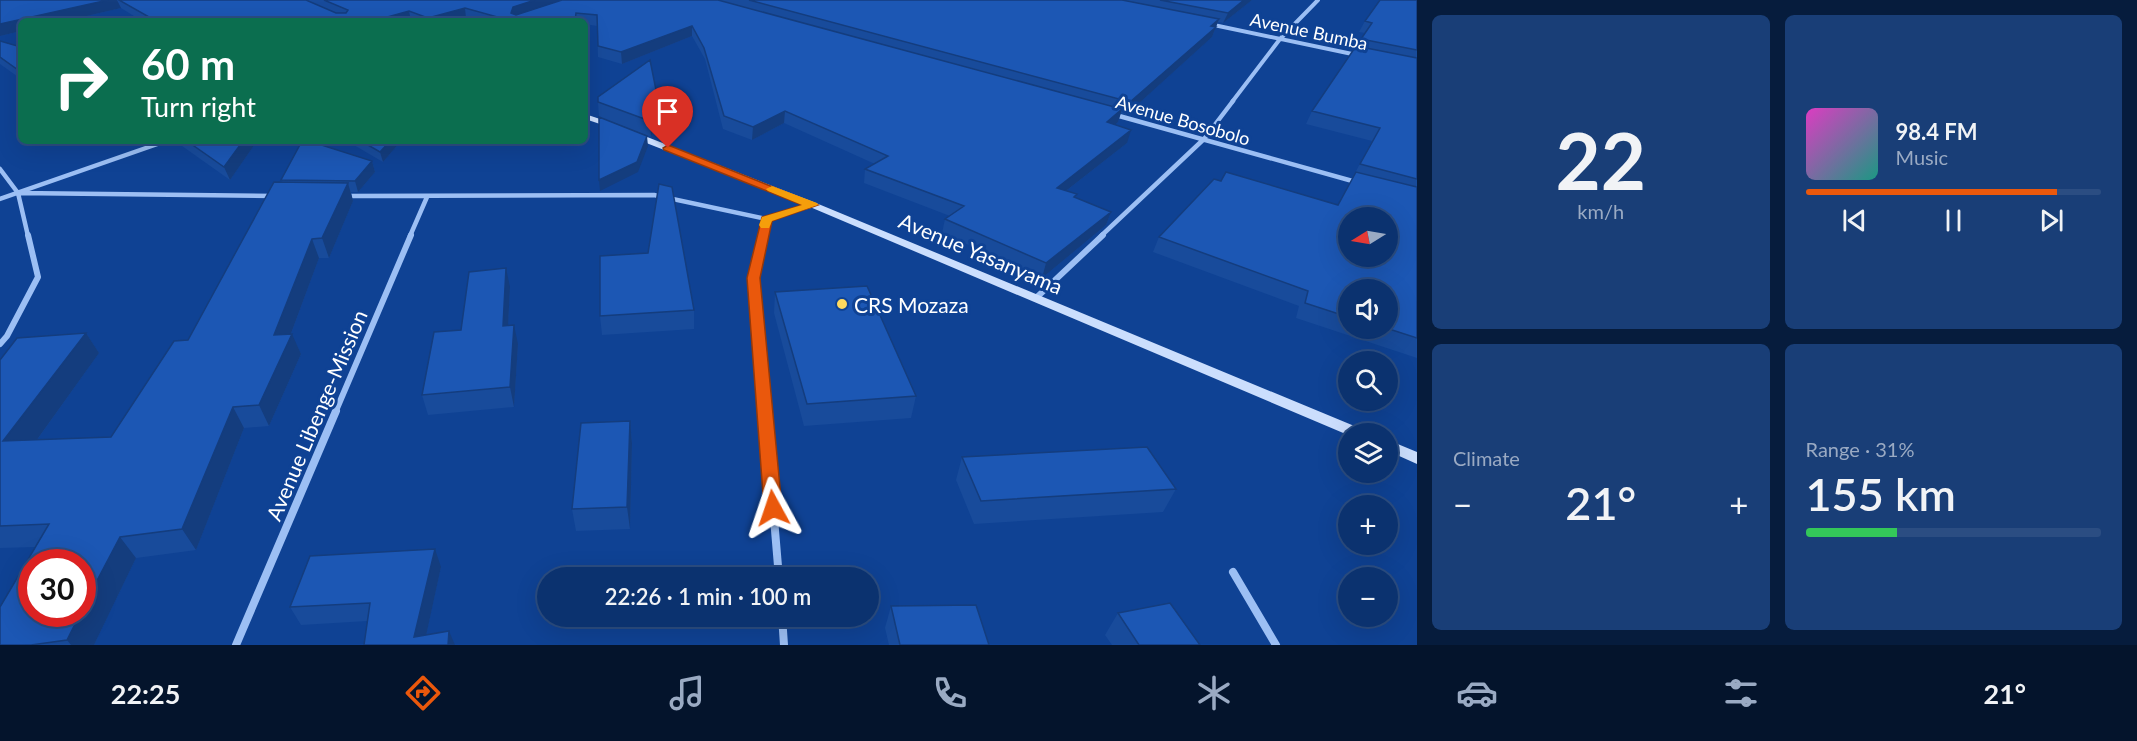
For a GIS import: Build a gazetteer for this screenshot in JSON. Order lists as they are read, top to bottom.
{
  "streets": {
    "street": [
      "Avenue Bumba",
      "Avenue Bosobolo",
      "Avenue Yasanyama",
      "Avenue Libenge-Mission"
    ]
  },
  "places": ["CRS Mozaza"],
  "north": "left",
  "page": {
    "tile": [
      ["22", "km/h"],
      "Climate",
      ["Range · 31%", "155 km"]
    ],
    "turn": ["60 m", "Turn right"],
    "song": ["98.4 FM", "Music"],
    "map_buttons": ["+", "−"],
    "heat": ["−", "21°", "+"],
    "limit": "30",
    "trip": "22:26 · 1 min · 100 m",
    "tabs": ["22:25", "21°"]
  }
}
